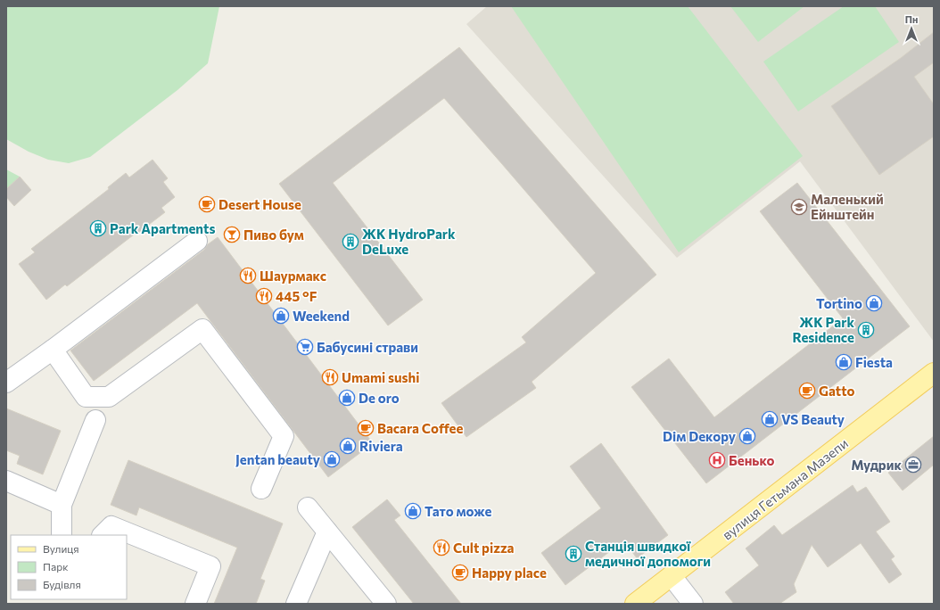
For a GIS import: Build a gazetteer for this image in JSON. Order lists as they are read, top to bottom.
{
  "streets": {
    "main road": ["вулиця Гетьмана Мазепи"]
  },
  "places": {
    "cafe": [
      "Desert House",
      "Gatto",
      "Bacara Coffee",
      "Happy place"
    ],
    "school or university": ["Маленький Ейнштейн"],
    "building": [
      "Park Apartments",
      "ЖК HydroPark DeLuxe",
      "ЖК Park Residence",
      "Станція швидкої медичної допомоги"
    ],
    "bar": ["Пиво бум"],
    "restaurant": [
      "Шаурмакс",
      "445 °F",
      "Umami sushi",
      "Cult pizza"
    ],
    "shop": [
      "Tortino",
      "Weekend",
      "Fiesta",
      "De oro",
      "VS Beauty",
      "Dім Dекору",
      "Riviera",
      "Jentan beauty",
      "Тато може"
    ],
    "supermarket": ["Бабусині страви"],
    "hospital": ["Бенько"],
    "office": ["Мудрик"]
  },
  "legend": ["Вулиця", "Парк", "Будівля"],
  "north": "top"
}
